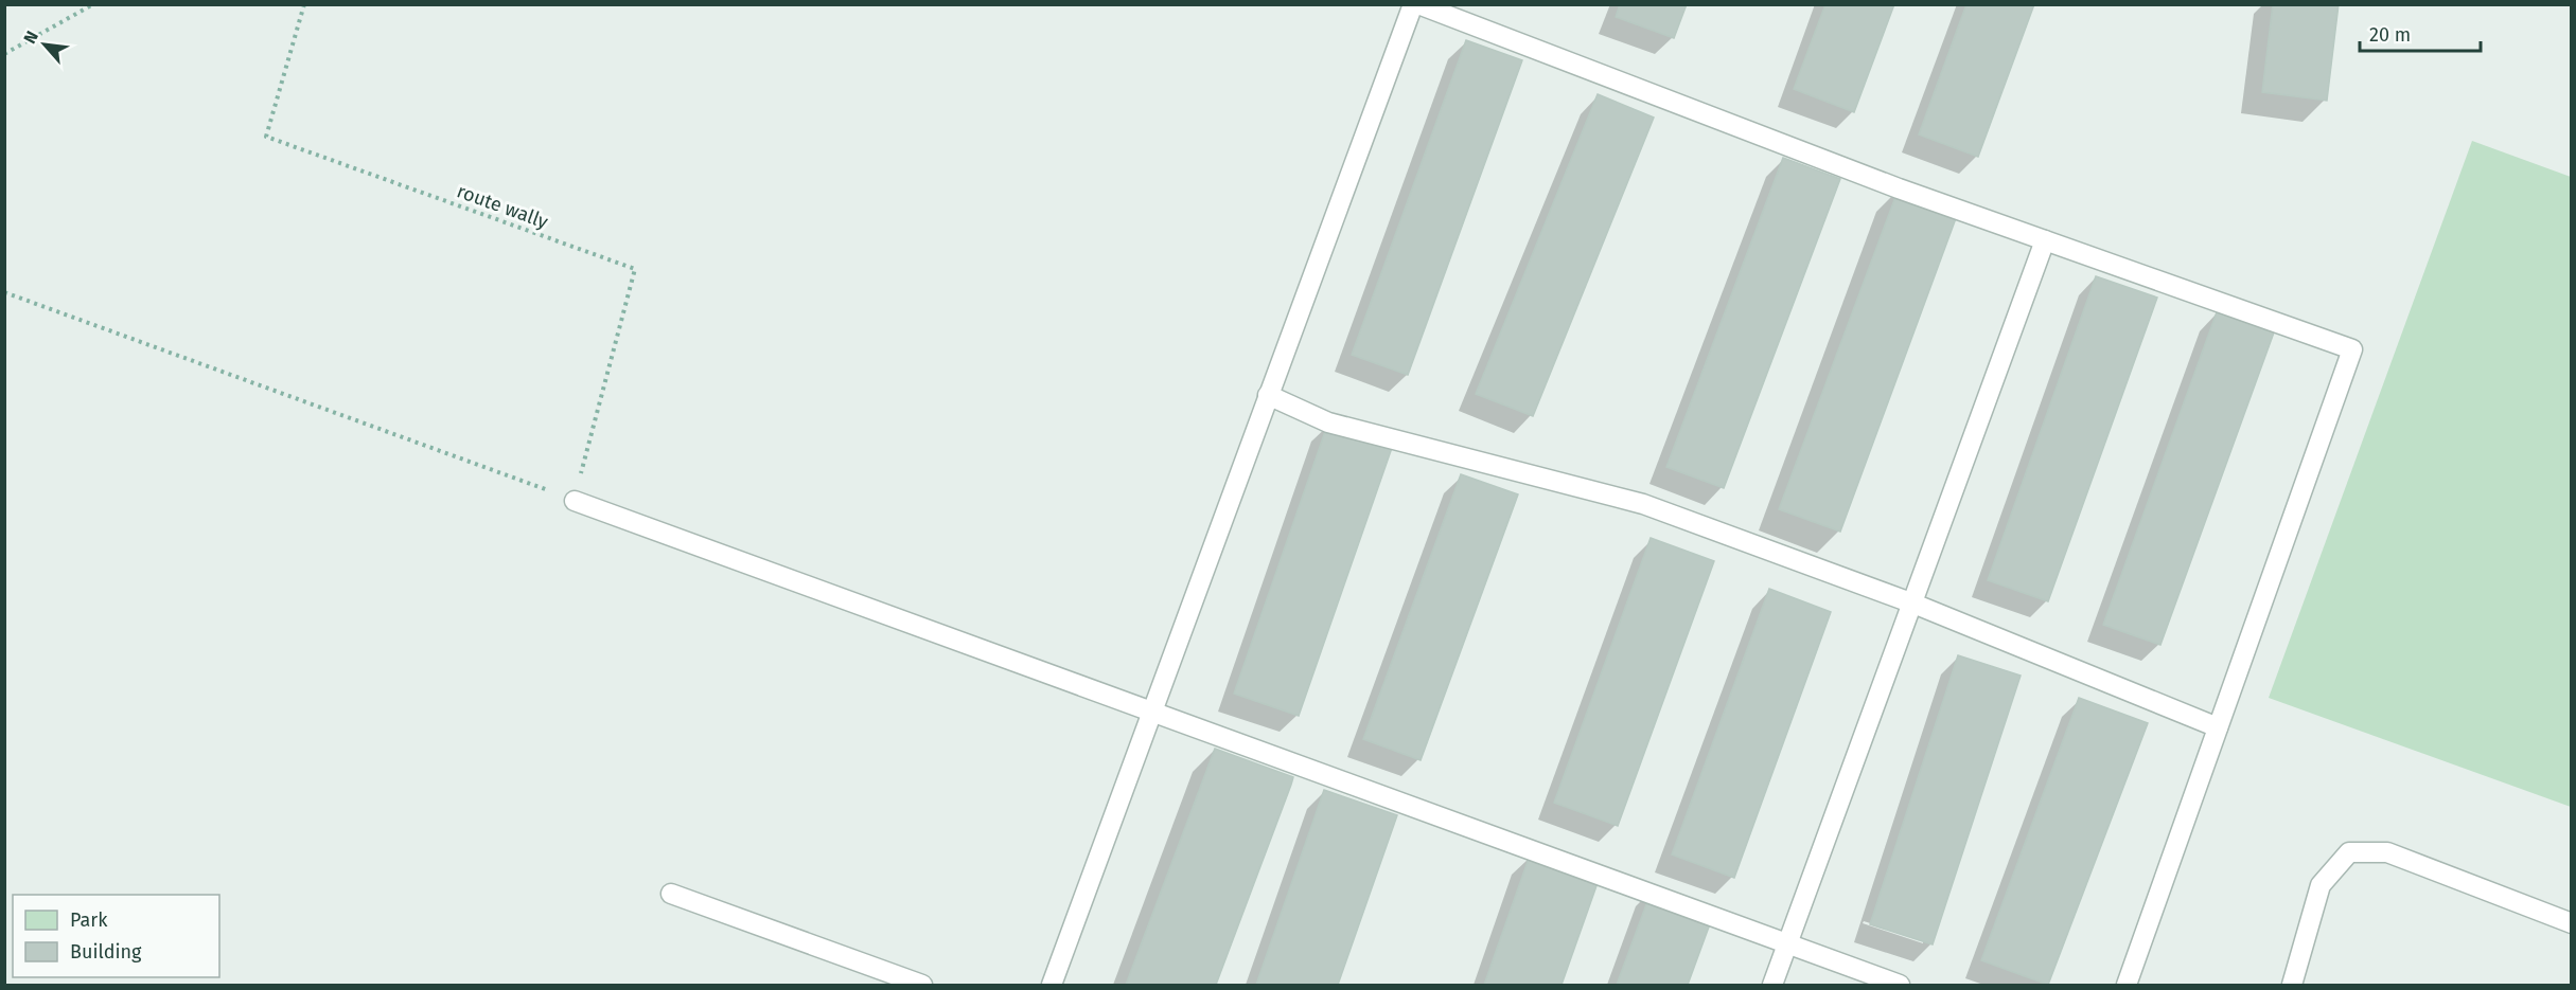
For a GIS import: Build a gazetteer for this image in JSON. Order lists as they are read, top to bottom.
{
  "streets": {
    "path": ["route wally"]
  },
  "legend": ["Park", "Building"],
  "scale_bar": "20 m",
  "north": "top left"
}
